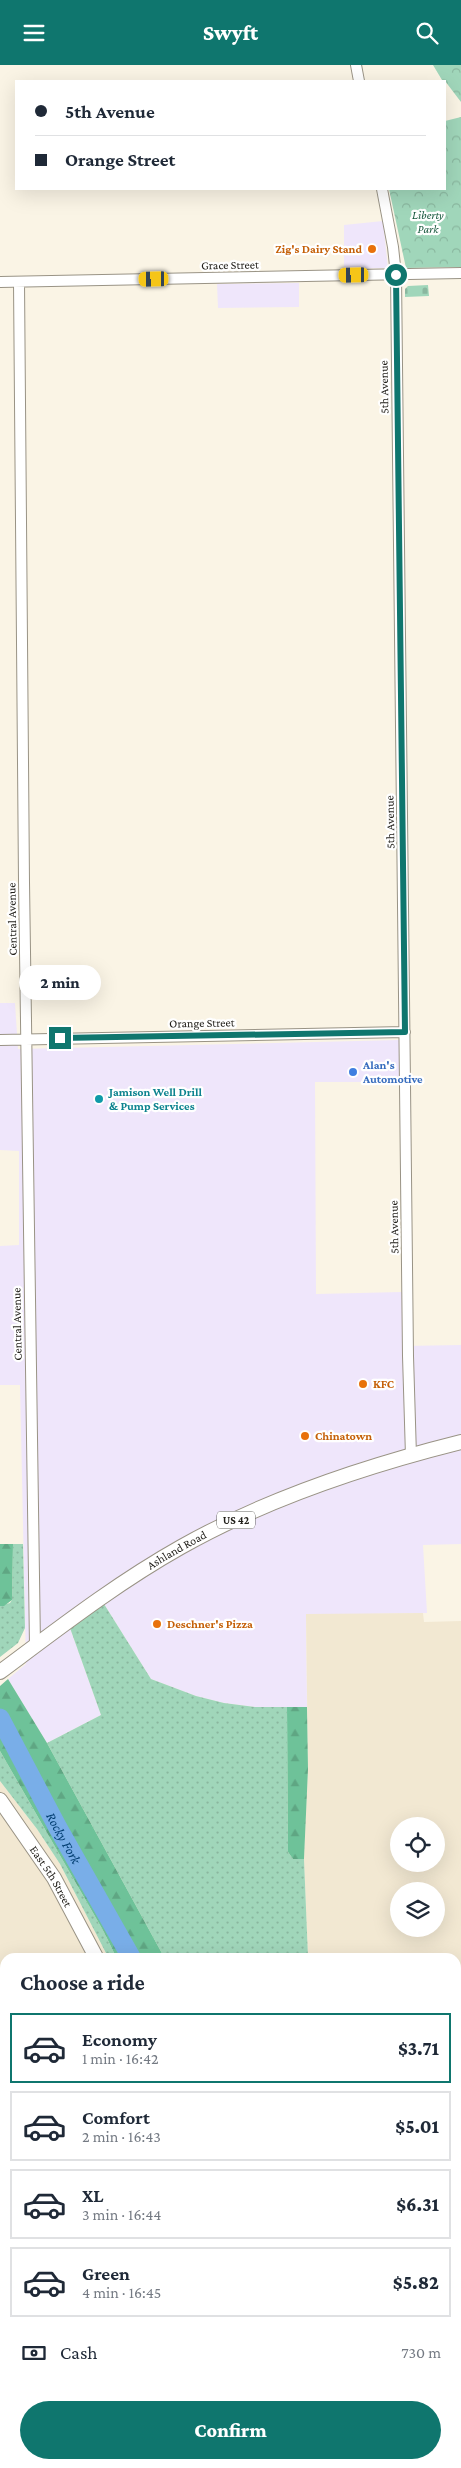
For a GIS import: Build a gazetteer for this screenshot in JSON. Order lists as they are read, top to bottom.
{
  "streets": {
    "main road": ["US 42", "Ashland Road", "East 5th Street"],
    "street": [
      "Grace Street",
      "5th Avenue",
      "Central Avenue",
      "Orange Street"
    ]
  },
  "crossings": [
    ["Grace Street", "5th Avenue"],
    ["Grace Street", "Central Avenue"],
    ["5th Avenue", "Orange Street"],
    ["5th Avenue", "Ashland Road"],
    ["Central Avenue", "Orange Street"],
    ["Central Avenue", "Ashland Road"]
  ],
  "water": ["Rocky Fork"],
  "parks": ["Liberty Park"],
  "places": [
    "Zig's Dairy Stand",
    "Alan's Automotive",
    "Jamison Well Drill & Pump Services",
    "KFC",
    "Chinatown",
    "Deschner's Pizza"
  ],
  "page": {
    "header": "Swyft",
    "banner": ["5th Avenue", "Orange Street"],
    "bubble": "2 min",
    "heading": "Choose a ride",
    "list": [
      {
        "name": "Economy",
        "note": "1 min · 16:42",
        "value": "$3.71"
      },
      {
        "name": "Comfort",
        "note": "2 min · 16:43",
        "value": "$5.01"
      },
      {
        "name": "XL",
        "note": "3 min · 16:44",
        "value": "$6.31"
      },
      {
        "name": "Green",
        "note": "4 min · 16:45",
        "value": "$5.82"
      }
    ],
    "pay": ["Cash", "730 m"],
    "buttons": "Confirm"
  }
}
